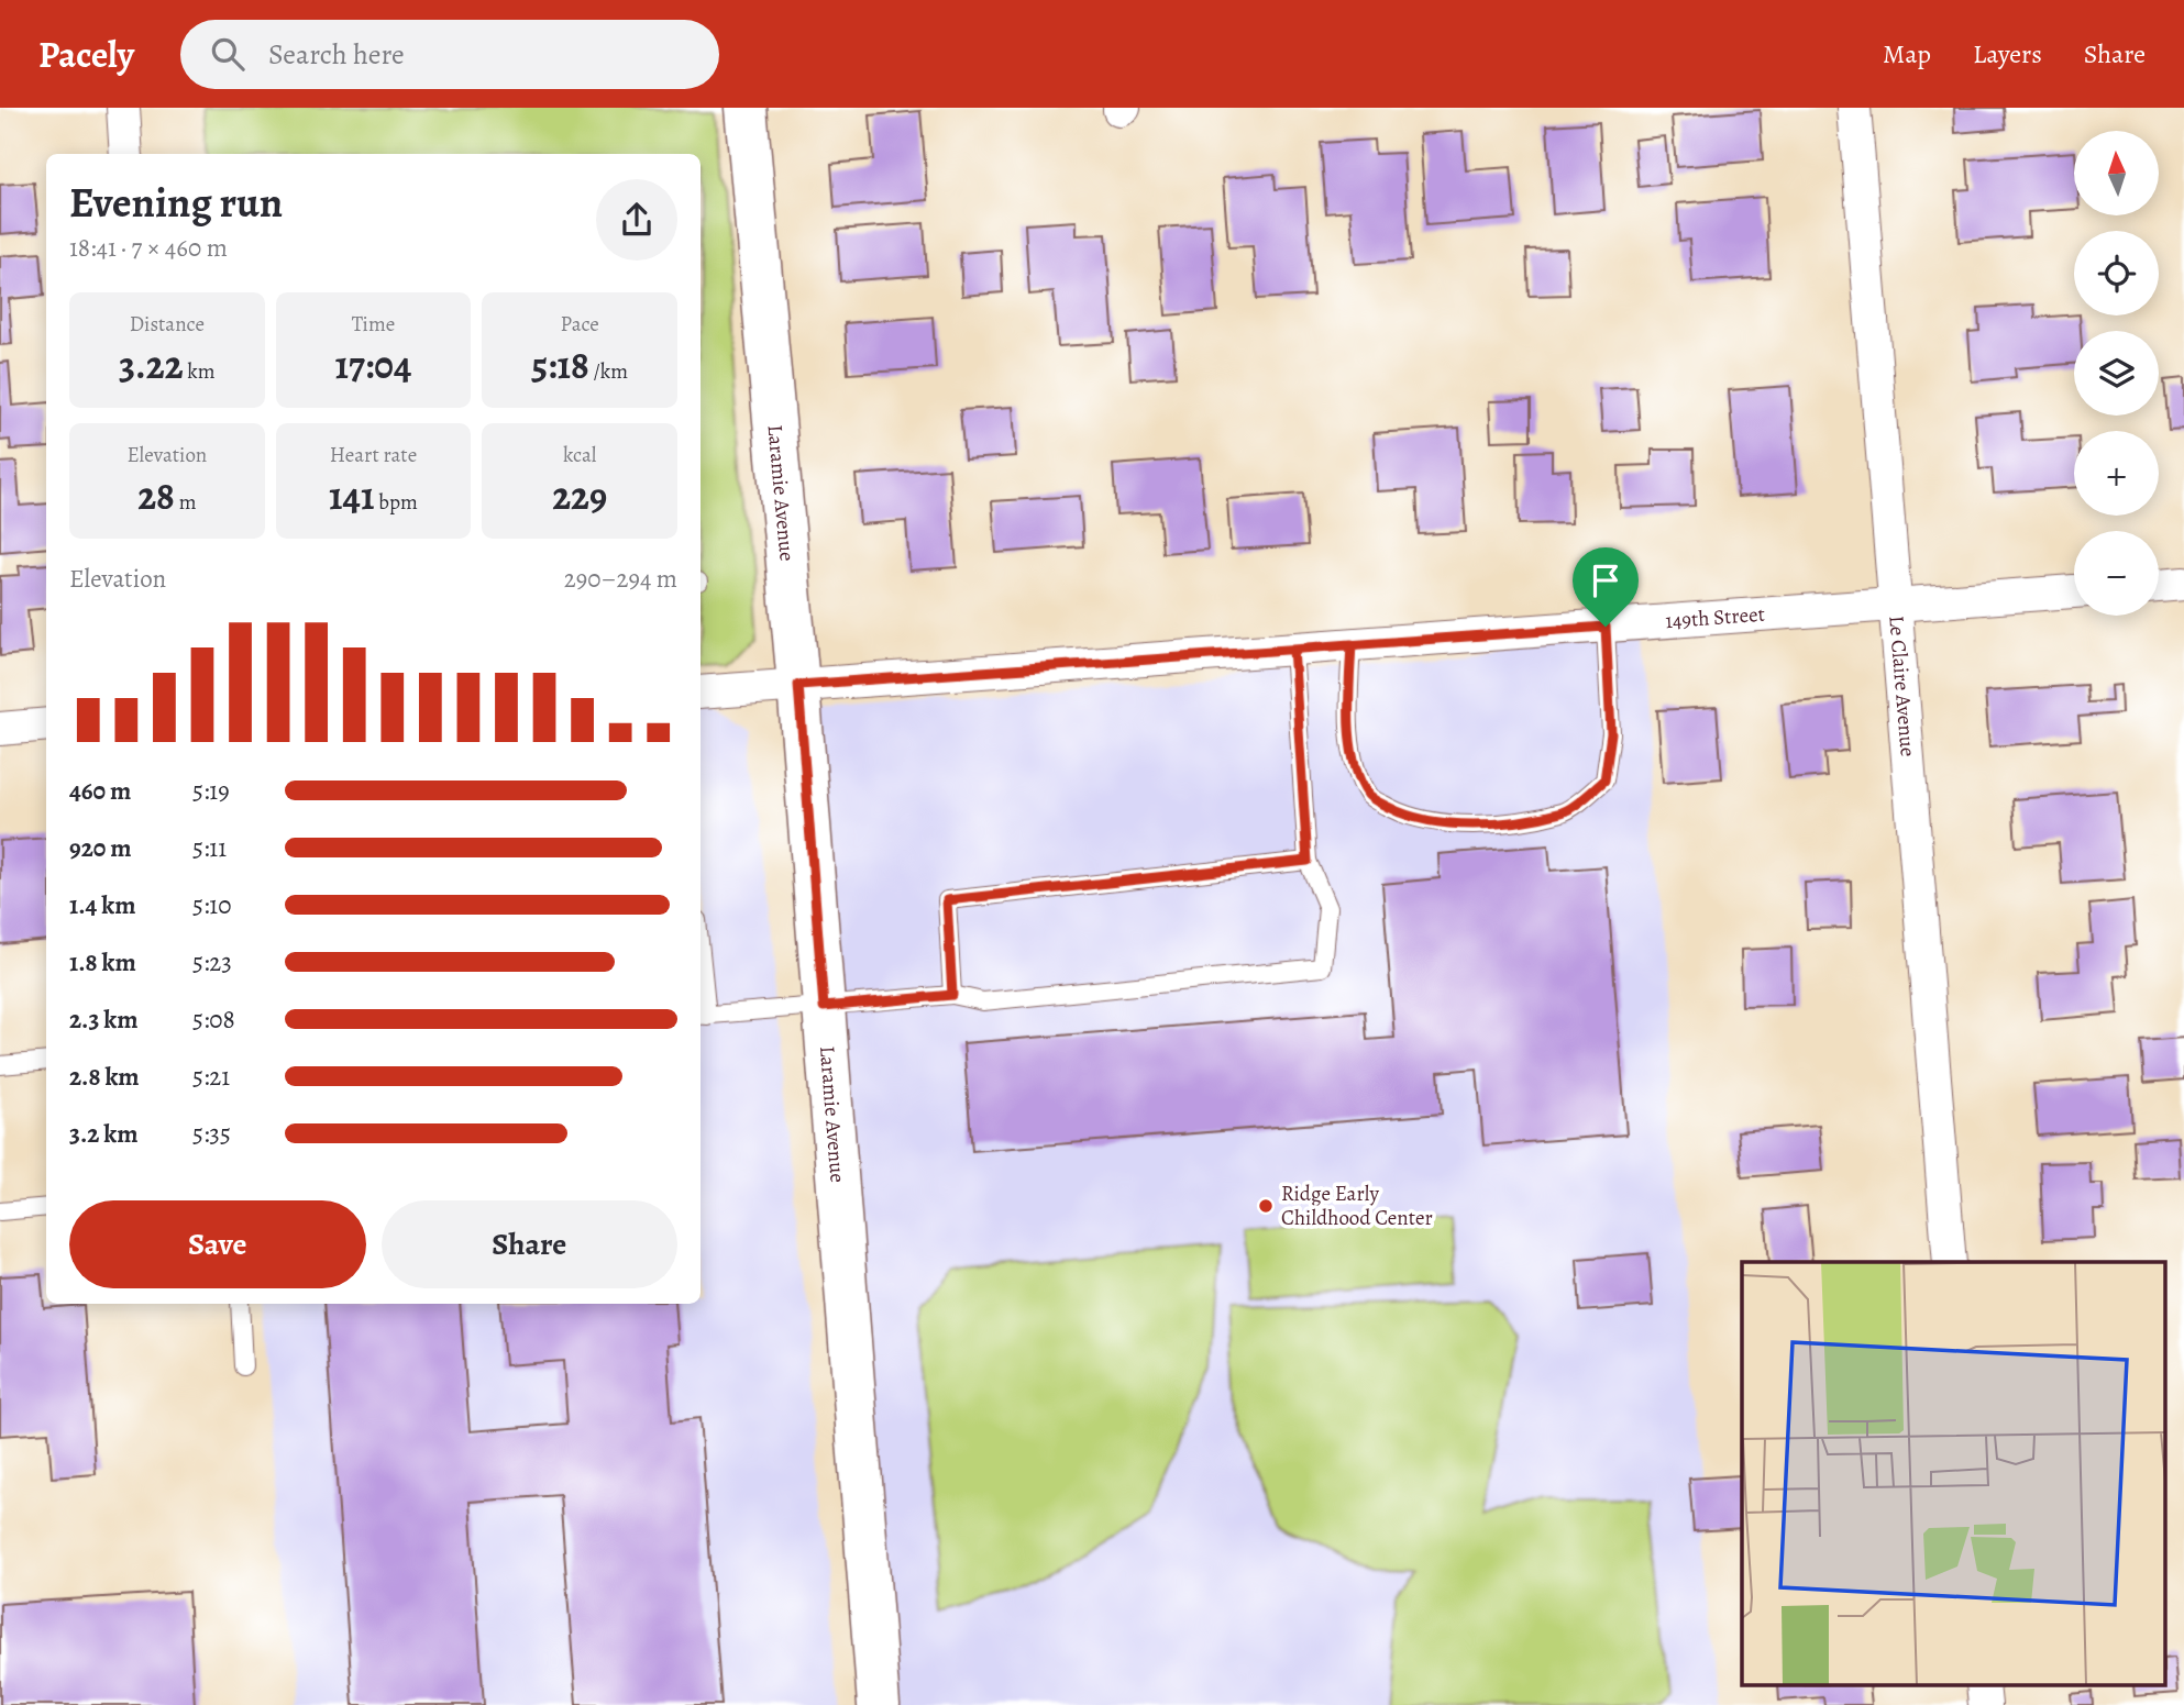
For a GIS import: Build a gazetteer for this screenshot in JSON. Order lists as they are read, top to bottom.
{
  "streets": {
    "street": ["Laramie Avenue", "149th Street", "Le Claire Avenue"]
  },
  "crossings": [
    ["Laramie Avenue", "149th Street"],
    ["149th Street", "Le Claire Avenue"]
  ],
  "places": ["Ridge Early Childhood Center"],
  "north": "top",
  "page": {
    "header": "Pacely",
    "search": "Search here",
    "nav": ["Map", "Layers", "Share"],
    "map_buttons": ["+", "−"],
    "heading": ["Evening run", "18:41 · 7 × 460 m"],
    "stats": [
      ["Distance", "3.22 km"],
      ["Time", "17:04"],
      ["Pace", "5:18 /km"],
      ["Elevation", "28 m"],
      ["Heart rate", "141 bpm"],
      ["kcal", "229"]
    ],
    "chart": ["Elevation", "290–294 m"],
    "list": [
      {
        "name": "460 m",
        "note": "5:19"
      },
      {
        "name": "920 m",
        "note": "5:11"
      },
      {
        "name": "1.4 km",
        "note": "5:10"
      },
      {
        "name": "1.8 km",
        "note": "5:23"
      },
      {
        "name": "2.3 km",
        "note": "5:08"
      },
      {
        "name": "2.8 km",
        "note": "5:21"
      },
      {
        "name": "3.2 km",
        "note": "5:35"
      }
    ],
    "buttons": ["Save", "Share"]
  }
}
